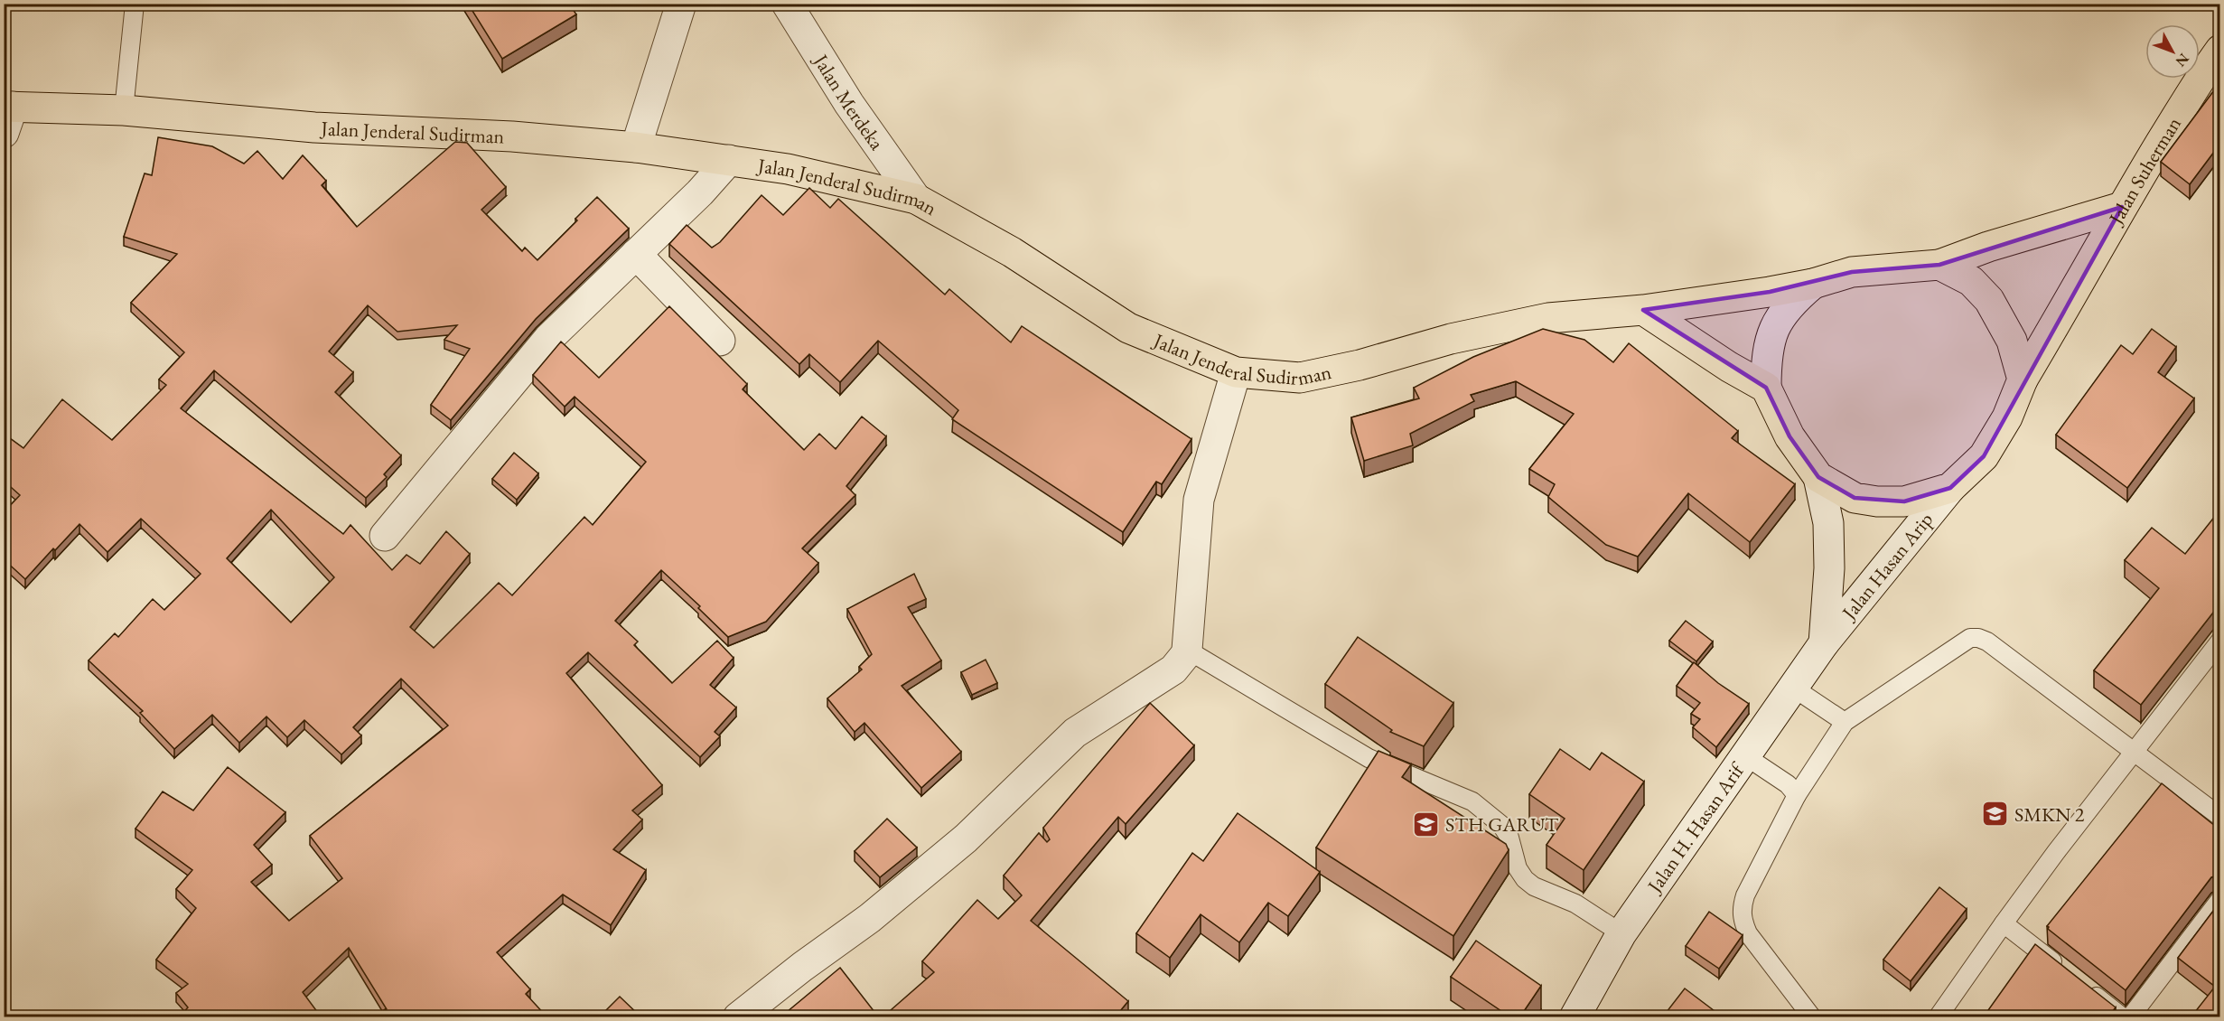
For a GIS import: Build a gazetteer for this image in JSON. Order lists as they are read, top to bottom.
{
  "streets": {
    "main road": ["Jalan Jenderal Sudirman", "Jalan Suherman"],
    "street": ["Jalan Merdeka", "Jalan Hasan Arip", "Jalan H. Hasan Arif"]
  },
  "crossings": [
    ["Jalan Merdeka", "Jalan Jenderal Sudirman"],
    ["Jalan Hasan Arip", "Jalan H. Hasan Arif"]
  ],
  "places": {
    "school or university": ["SMKN 2", "STH GARUT"]
  },
  "north": "bottom right"
}
